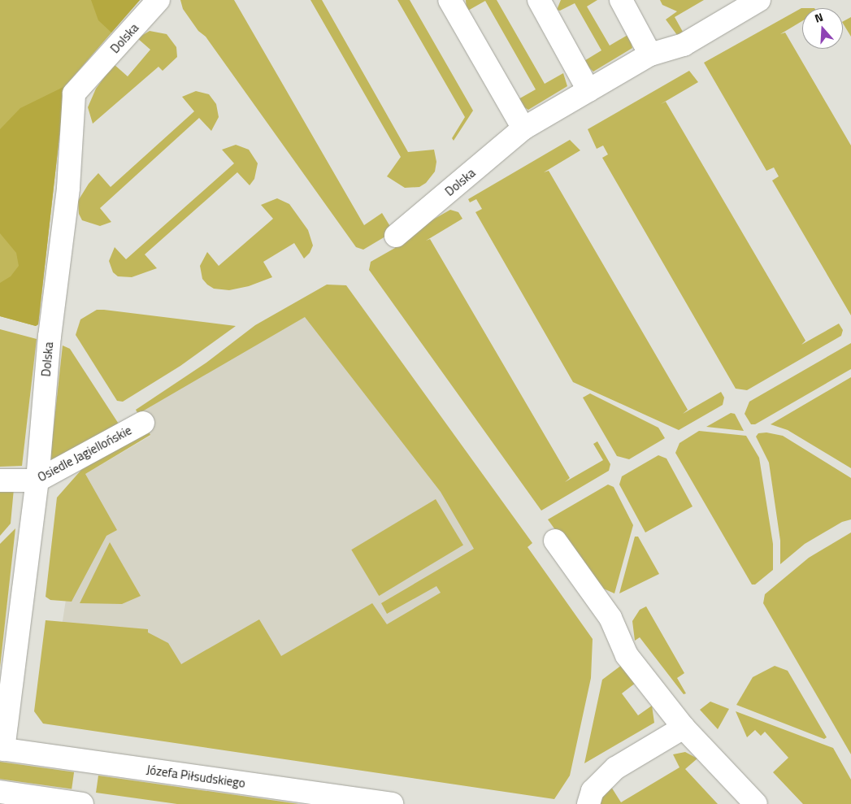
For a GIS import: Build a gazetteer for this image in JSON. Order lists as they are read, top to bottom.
{
  "streets": {
    "street": ["Dolska", "Osiedle Jagiellońskie", "Józefa Piłsudskiego"]
  },
  "crossings": [
    ["Dolska", "Osiedle Jagiellońskie"],
    ["Dolska", "Józefa Piłsudskiego"]
  ],
  "north": "top"
}
